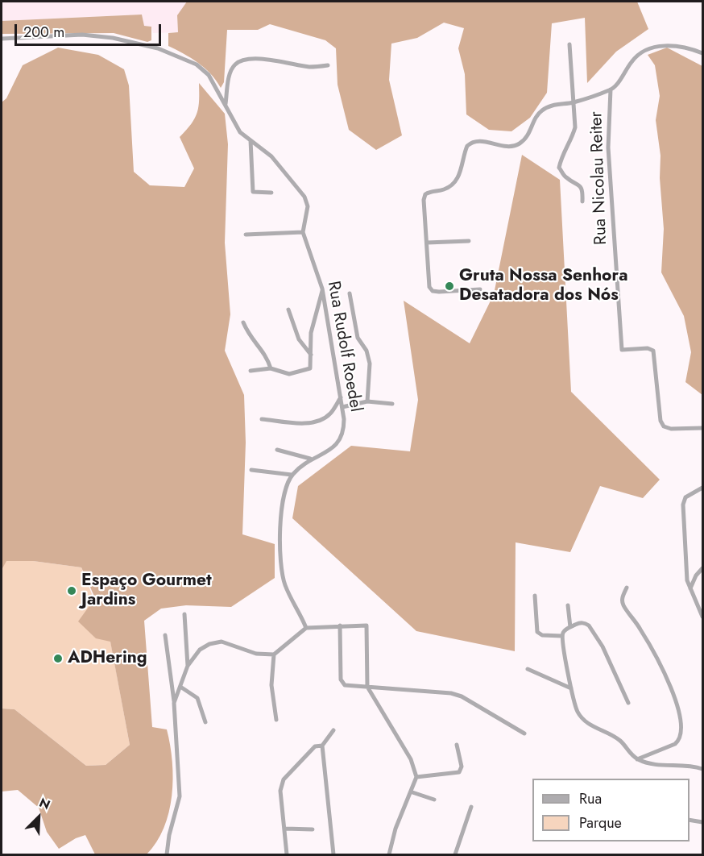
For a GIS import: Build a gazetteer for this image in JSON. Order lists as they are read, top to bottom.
{
  "streets": {
    "street": ["Rua Nicolau Reiter", "Rua Rudolf Roedel"]
  },
  "places": ["Gruta Nossa Senhora Desatadora dos Nós", "Espaço Gourmet Jardins", "ADHering"],
  "legend": ["Rua", "Parque"],
  "scale_bar": "200 m",
  "north": "top right"
}
